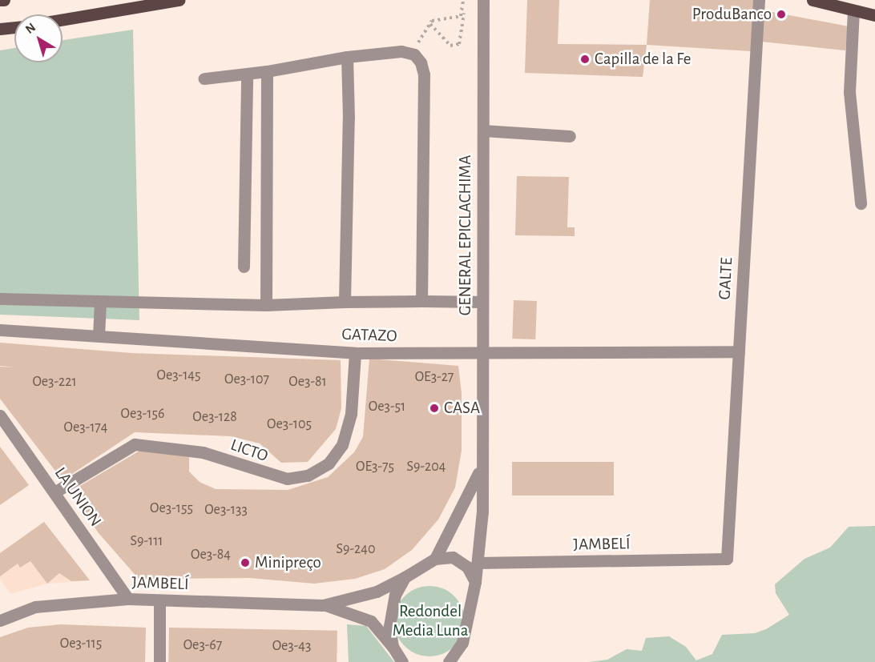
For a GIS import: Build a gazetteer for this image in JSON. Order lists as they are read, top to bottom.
{
  "streets": {
    "street": [
      "GENERAL EPICLACHIMA",
      "GALTE",
      "GATAZO",
      "LICTO",
      "LA UNION",
      "JAMBELÍ"
    ]
  },
  "crossings": [
    ["GENERAL EPICLACHIMA", "GATAZO"],
    ["GENERAL EPICLACHIMA", "JAMBELÍ"],
    ["GALTE", "GATAZO"],
    ["GALTE", "JAMBELÍ"],
    ["GATAZO", "LICTO"],
    ["LICTO", "LA UNION"],
    ["LA UNION", "JAMBELÍ"]
  ],
  "parks": ["Redondel Media Luna"],
  "places": [
    "ProduBanco",
    "Capilla de la Fe",
    "CASA",
    "Minipreço"
  ],
  "house_numbers": [
    "Oe3-145",
    "OE3-27",
    "Oe3-107",
    "Oe3-221",
    "Oe3-81",
    "Oe3-51",
    "Oe3-156",
    "Oe3-128",
    "Oe3-105",
    "Oe3-174",
    "OE3-75",
    "S9-204",
    "Oe3-155",
    "Oe3-133",
    "S9-111",
    "S9-240",
    "Oe3-84",
    "Oe3-115",
    "Oe3-67",
    "Oe3-43"
  ],
  "north": "top left"
}
